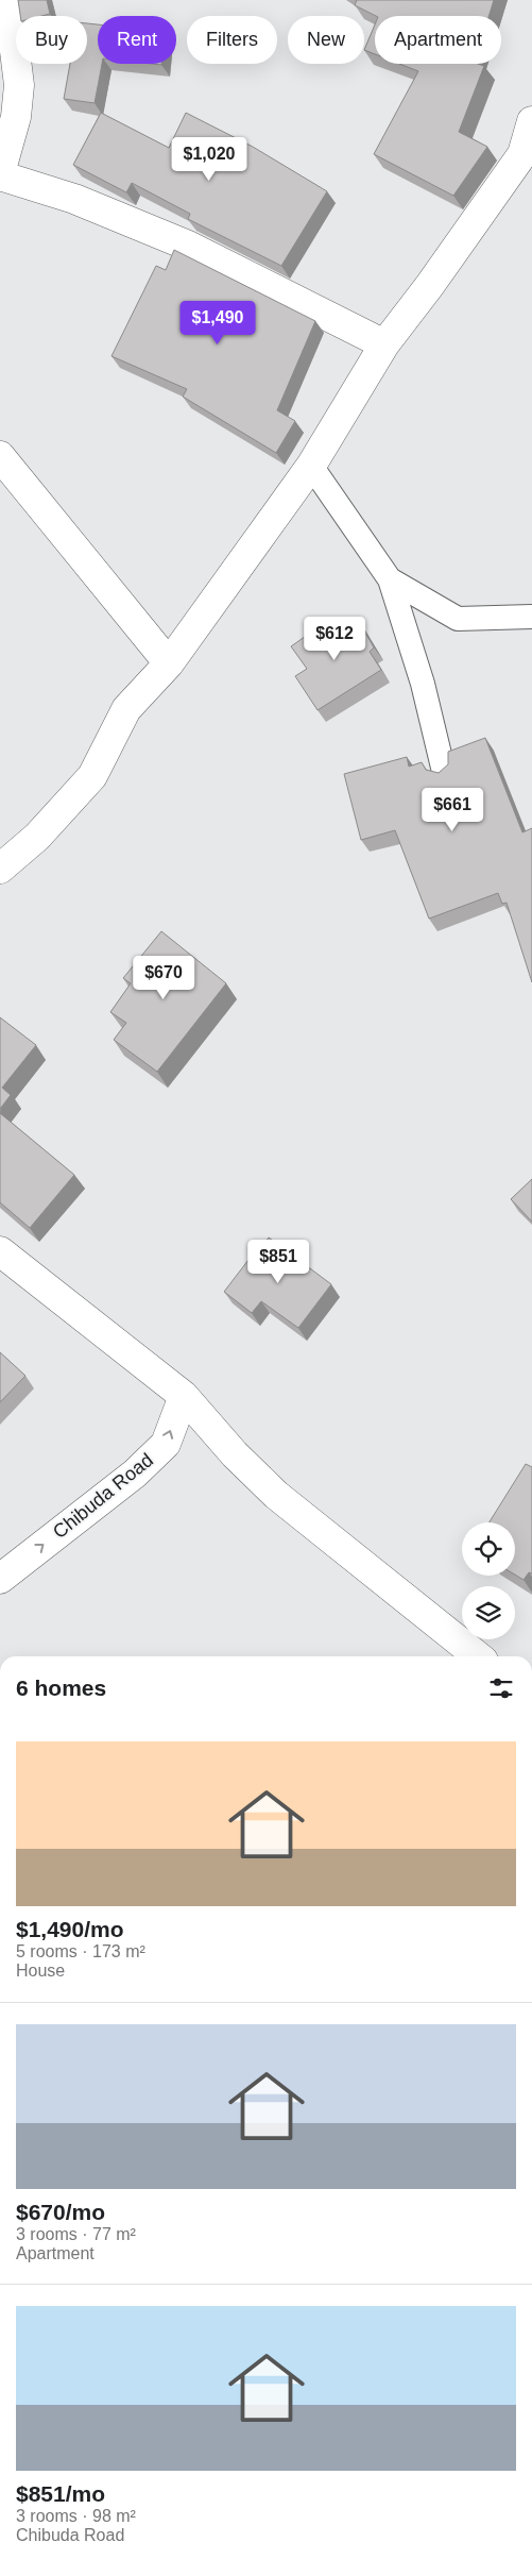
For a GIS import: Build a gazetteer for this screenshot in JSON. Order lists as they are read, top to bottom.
{
  "streets": {
    "street": ["Chibuda Road"]
  },
  "one_way": ["Chibuda Road"],
  "page": {
    "chip": [
      "Buy",
      "Rent",
      "Filters",
      "New",
      "Apartment"
    ],
    "price": [
      "$1,020",
      "$1,490",
      "$612",
      "$661",
      "$670",
      "$851"
    ],
    "heading": "6 homes",
    "list": [
      {
        "name": "$1,490/mo",
        "note": "5 rooms · 173 m² · House"
      },
      {
        "name": "$670/mo",
        "note": "3 rooms · 77 m² · Apartment"
      },
      {
        "name": "$851/mo",
        "note": "3 rooms · 98 m² · Chibuda Road"
      }
    ]
  }
}
